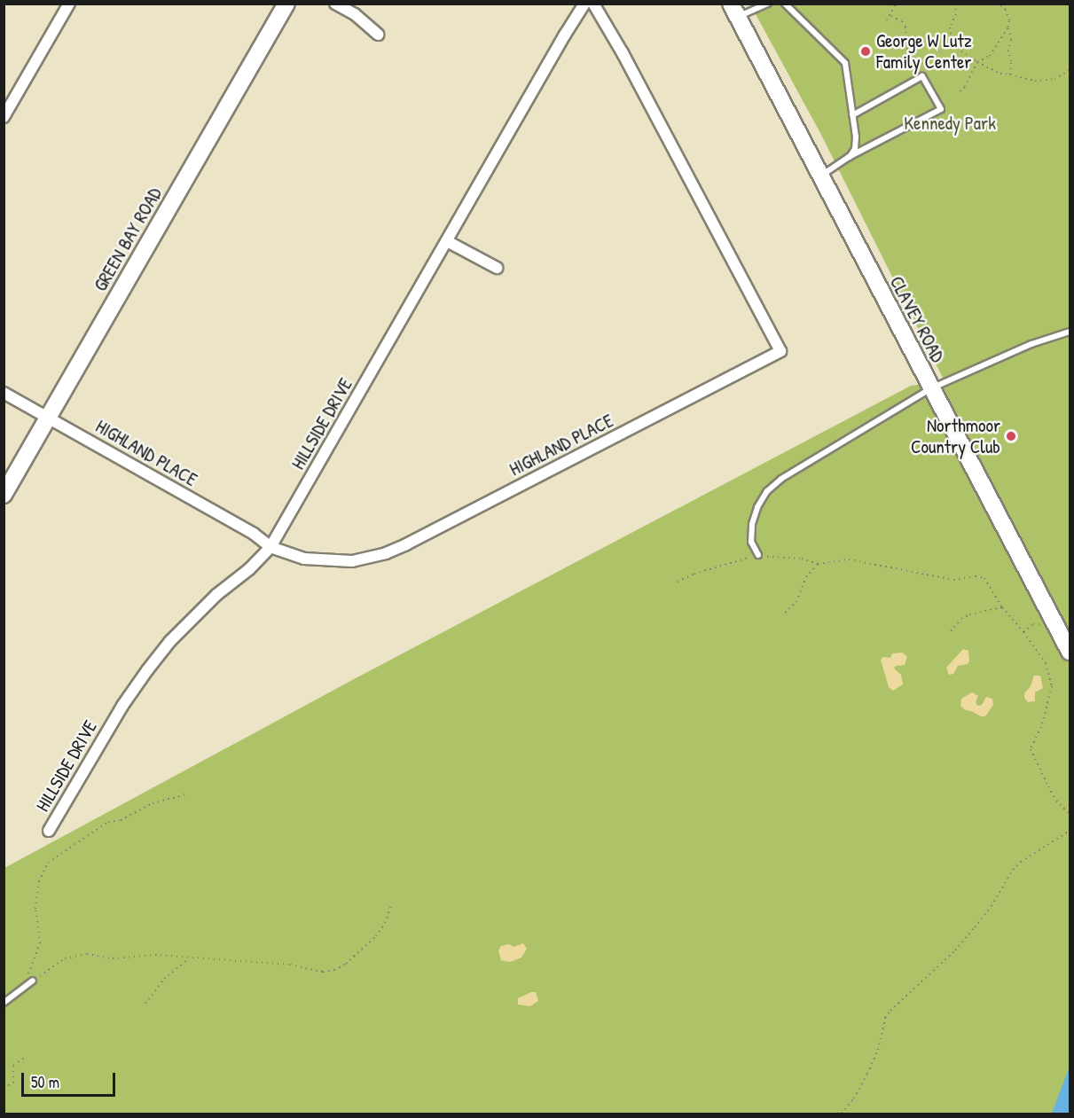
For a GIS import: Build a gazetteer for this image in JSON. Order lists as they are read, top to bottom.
{
  "streets": {
    "main road": ["GREEN BAY ROAD", "CLAVEY ROAD"],
    "street": ["HILLSIDE DRIVE", "HIGHLAND PLACE"]
  },
  "crossings": [
    ["GREEN BAY ROAD", "HIGHLAND PLACE"],
    ["HILLSIDE DRIVE", "HIGHLAND PLACE"]
  ],
  "parks": ["Kennedy Park"],
  "places": ["George W Lutz Family Center", "Northmoor Country Club"],
  "scale_bar": "50 m"
}
